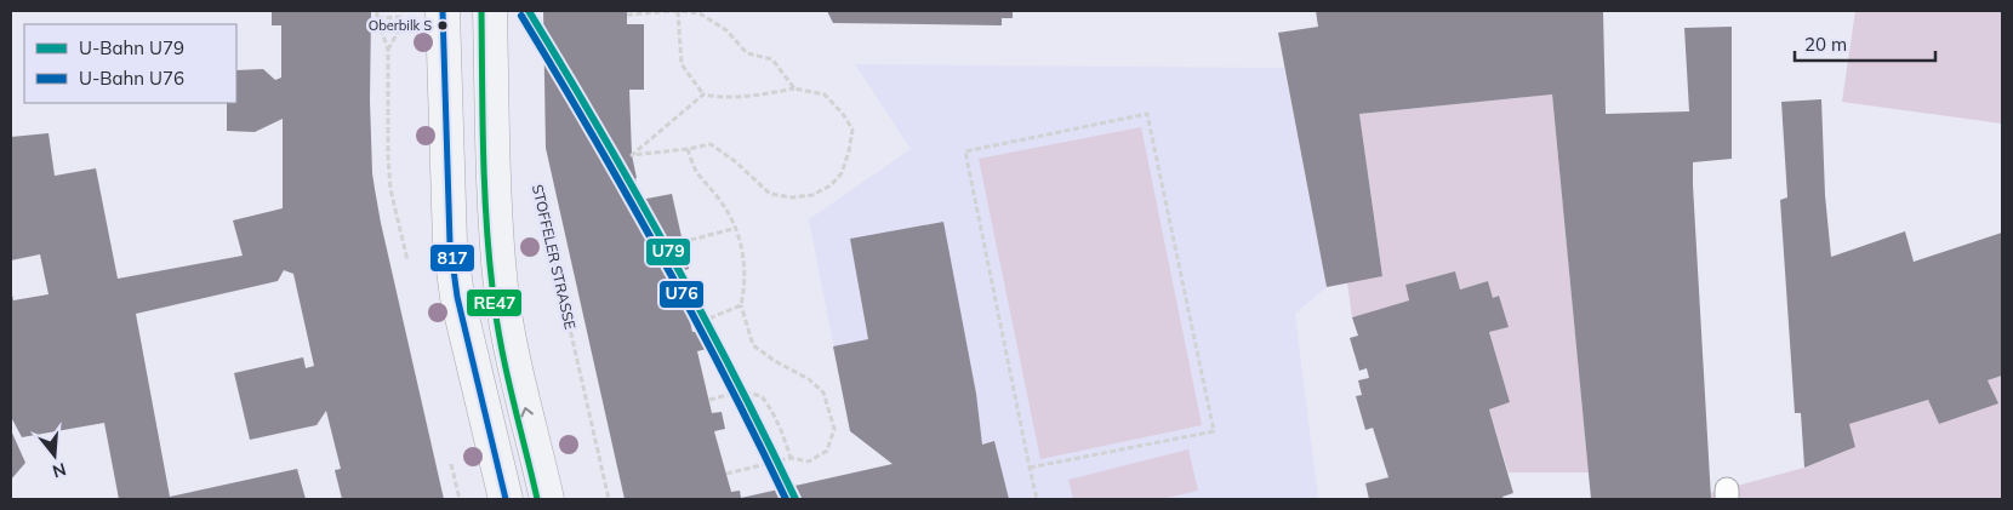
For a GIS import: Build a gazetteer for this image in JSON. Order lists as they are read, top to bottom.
{
  "streets": {
    "path": ["STOFFELER STRASSE"]
  },
  "places": ["Oberbilk S"],
  "lines": [
    "metro line U79",
    "transit line 817",
    "transit line RE47",
    "metro line U76"
  ],
  "legend": ["U-Bahn U79", "U-Bahn U76"],
  "scale_bar": "20 m",
  "north": "bottom"
}
